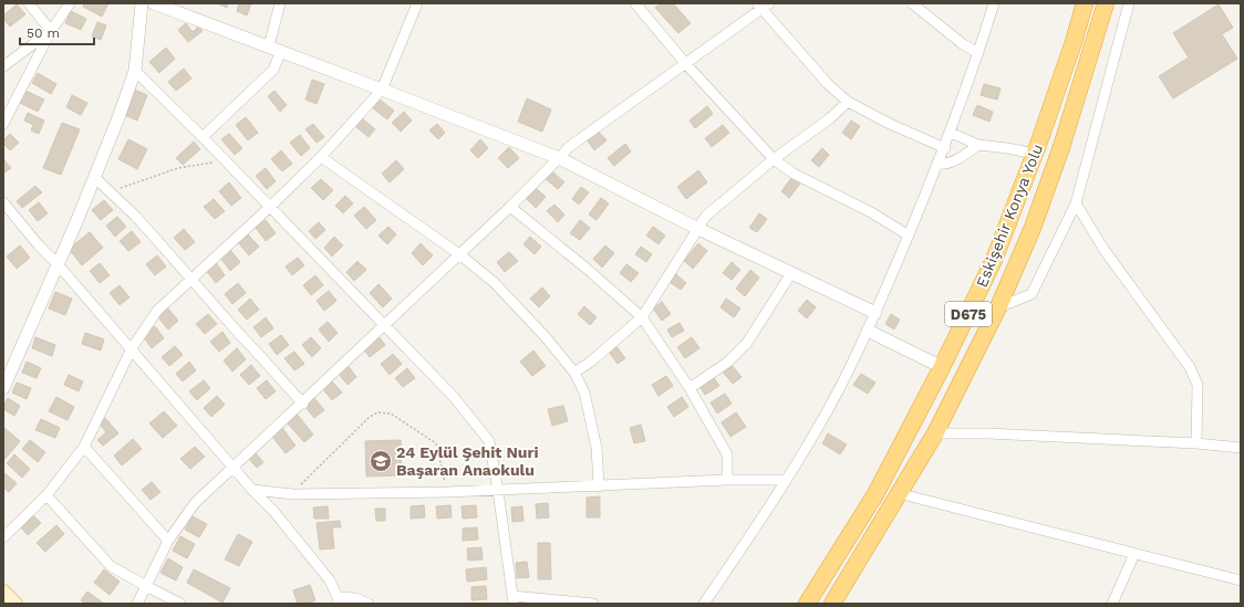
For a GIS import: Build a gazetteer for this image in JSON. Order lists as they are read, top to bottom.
{
  "streets": {
    "highway": ["Eskişehir Konya Yolu", "D675"]
  },
  "places": {
    "school or university": ["24 Eylül Şehit Nuri Başaran Anaokulu"]
  },
  "scale_bar": "50 m"
}
